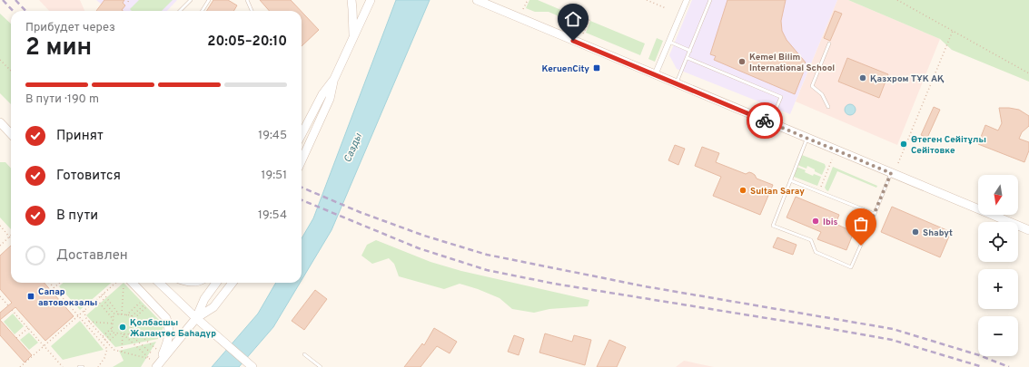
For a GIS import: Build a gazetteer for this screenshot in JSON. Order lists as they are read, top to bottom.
{
  "water": ["Сазды"],
  "places": {
    "other": [
      "Kemel Bilim International School",
      "Қазхром ТҰК АҚ",
      "Өтеген Сейітұлы Сейітовке",
      "Sultan Saray",
      "Ibis",
      "Shabyt",
      "Қолбасшы Жалаңтөс Баһадүр"
    ],
    "transit": ["KeruenCity", "Сапар автовокзалы"]
  },
  "north": "bottom",
  "page": {
    "heading": ["2 мин", "Прибудет через", "20:05–20:10"],
    "bar": "В пути · 190 m",
    "list": [
      ["Принят", "19:45"],
      ["Готовится", "19:51"],
      ["В пути", "19:54"],
      "Доставлен"
    ],
    "map_buttons": ["+", "−"]
  }
}
